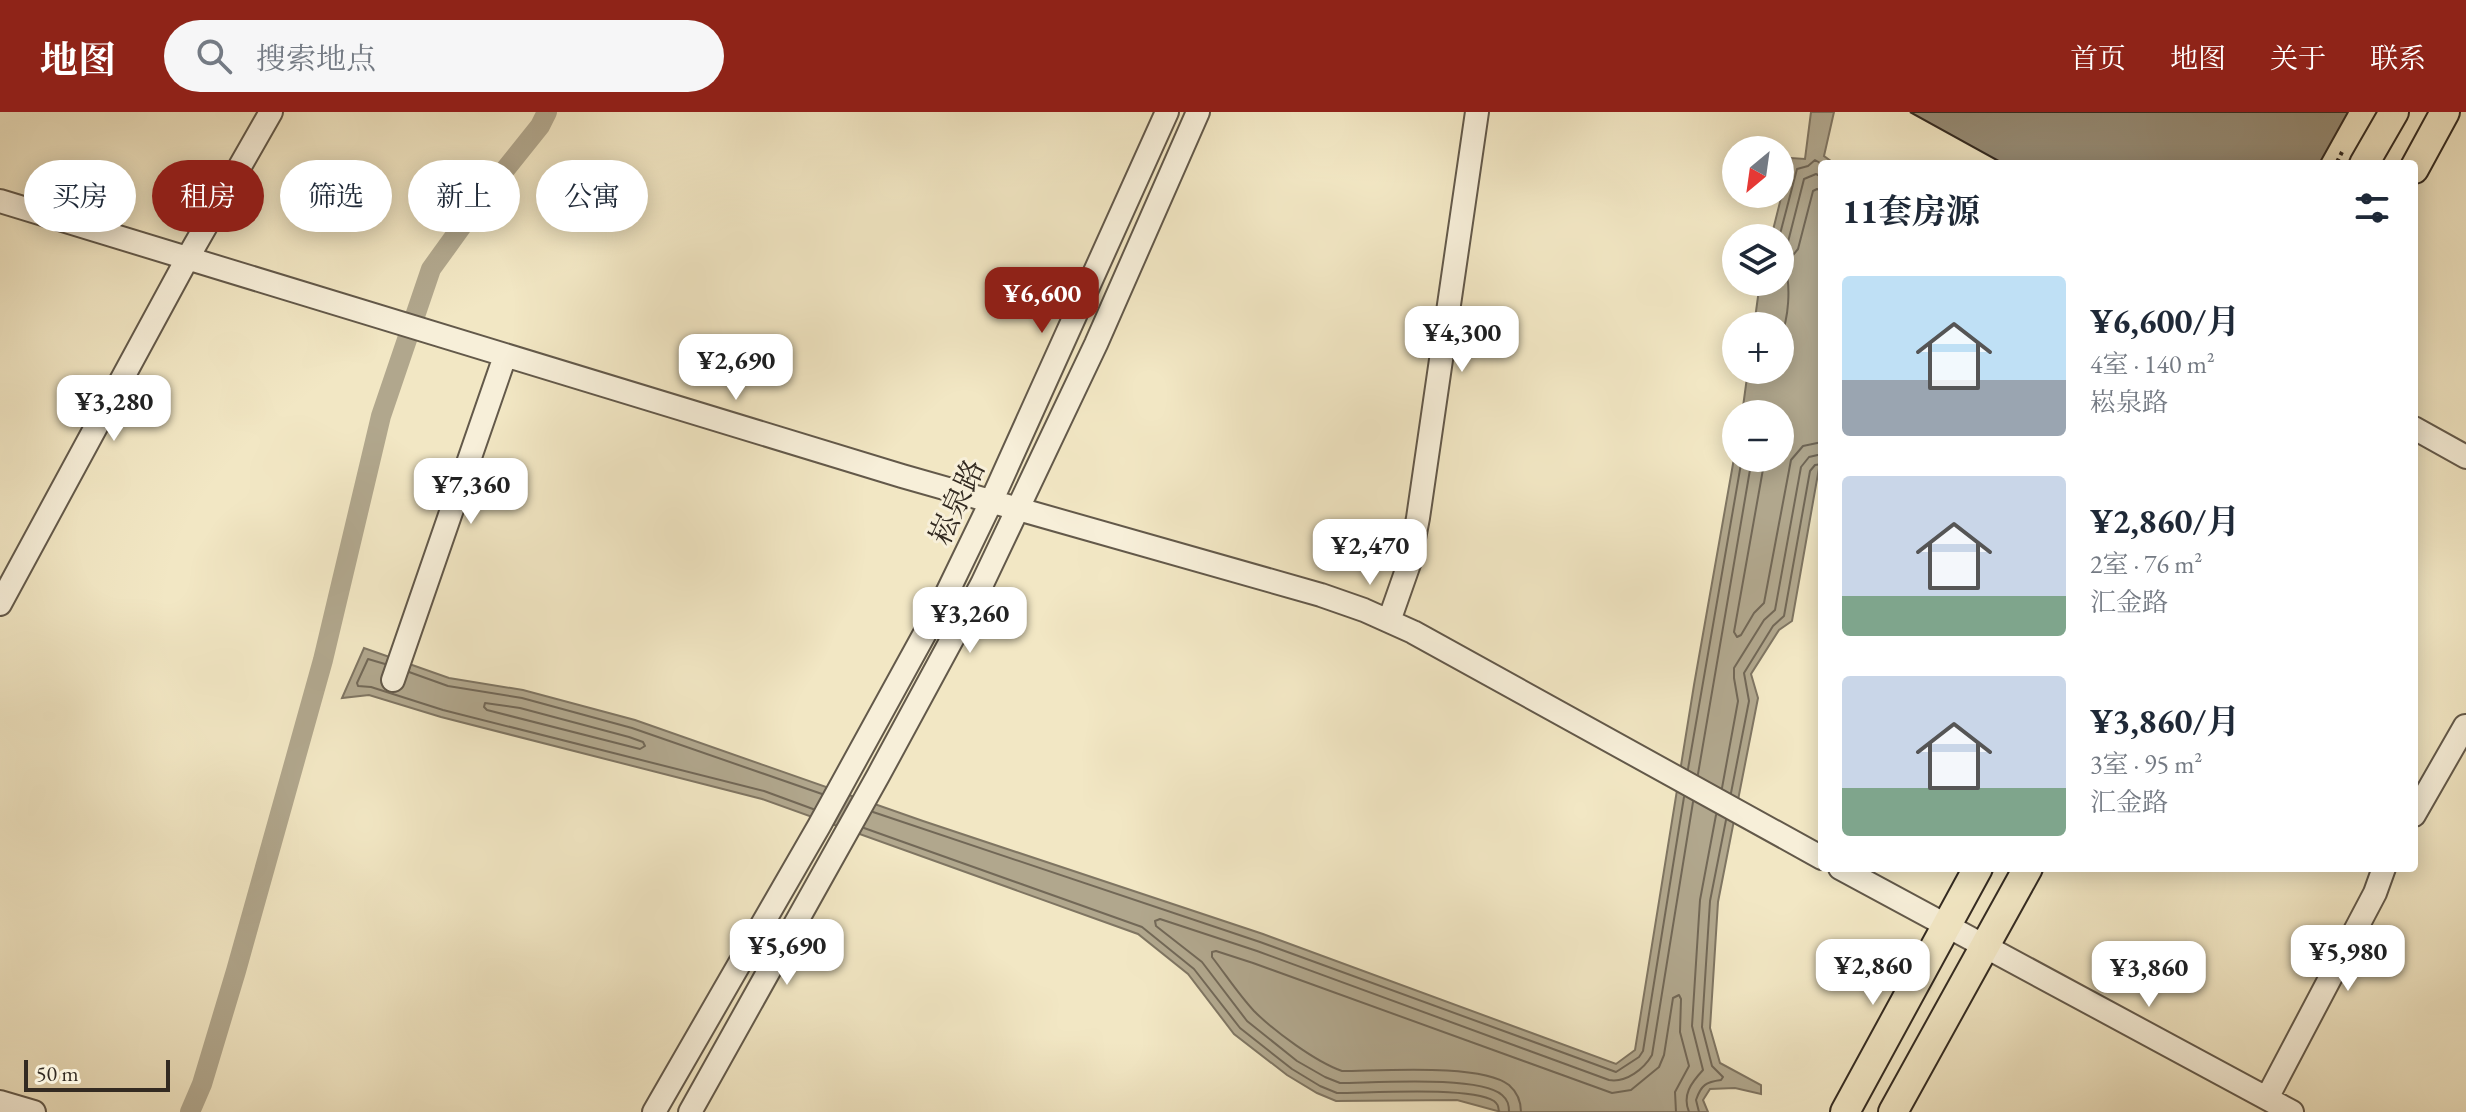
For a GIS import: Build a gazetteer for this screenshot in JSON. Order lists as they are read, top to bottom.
{
  "streets": {
    "street": ["崧泉路"]
  },
  "scale_bar": "50 m",
  "north": "bottom left",
  "page": {
    "header": "地图",
    "search": "搜索地点",
    "nav": [
      "首页",
      "地图",
      "关于",
      "联系"
    ],
    "map_buttons": ["+", "−"],
    "chip": [
      "买房",
      "租房",
      "筛选",
      "新上",
      "公寓"
    ],
    "heading": "11套房源",
    "list": [
      {
        "name": "¥6,600/月",
        "note": "4室 · 140 m² · 崧泉路"
      },
      {
        "name": "¥2,860/月",
        "note": "2室 · 76 m² · 汇金路"
      },
      {
        "name": "¥3,860/月",
        "note": "3室 · 95 m² · 汇金路"
      }
    ],
    "price": [
      "¥6,600",
      "¥4,300",
      "¥2,690",
      "¥3,280",
      "¥7,360",
      "¥2,470",
      "¥3,260",
      "¥5,690",
      "¥5,980",
      "¥2,860",
      "¥3,860"
    ],
    "scale": "50 m"
  }
}
